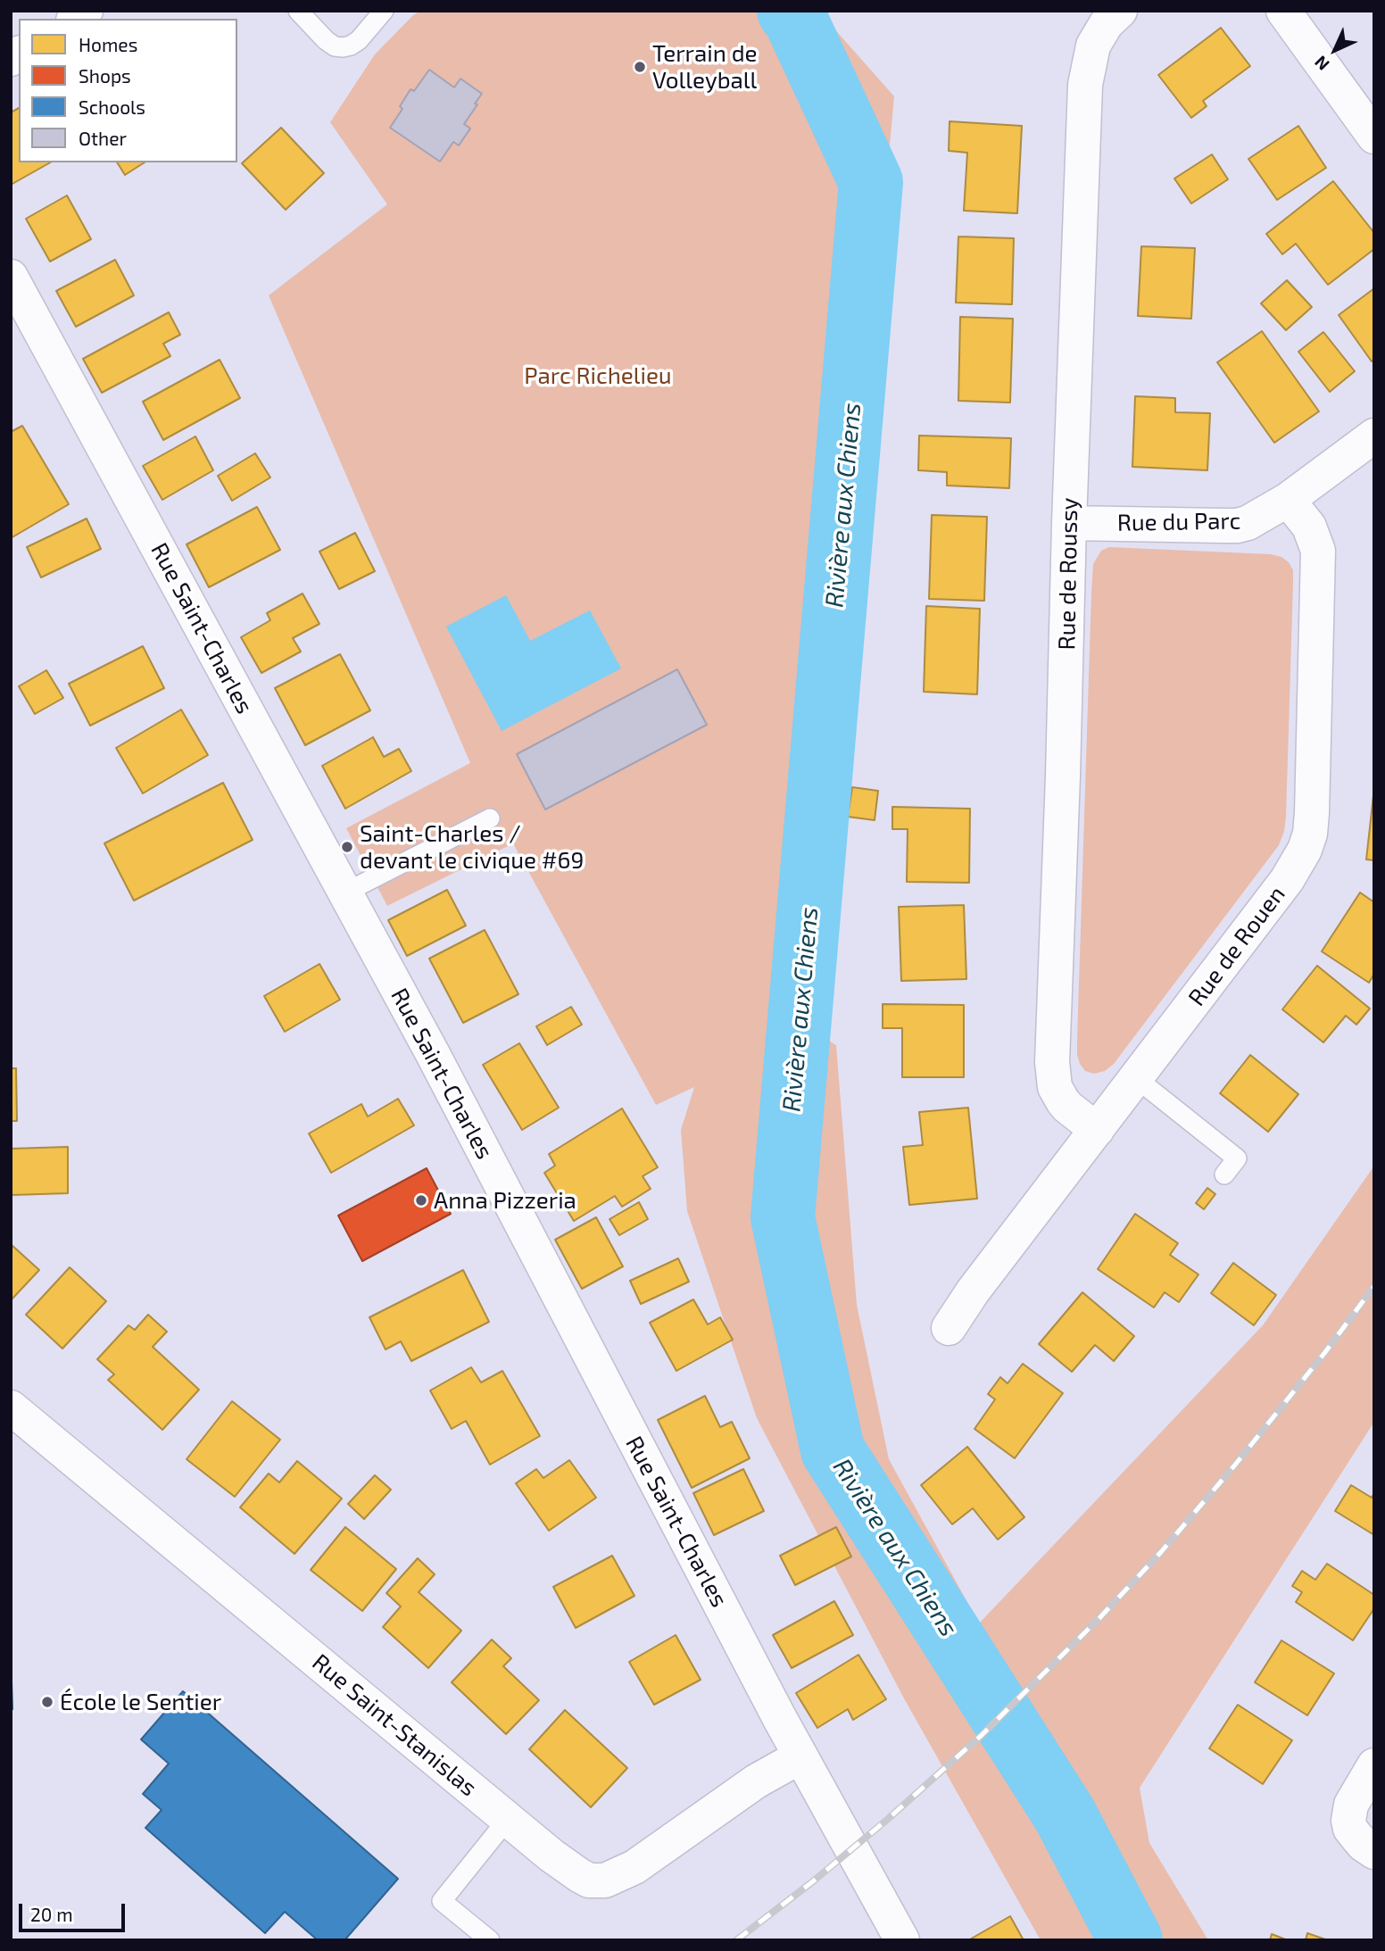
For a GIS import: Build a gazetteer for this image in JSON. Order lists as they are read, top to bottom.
{
  "streets": {
    "street": [
      "Rue du Parc",
      "Rue de Roussy",
      "Rue Saint-Charles",
      "Rue de Rouen",
      "Rue Saint-Stanislas"
    ]
  },
  "crossings": [
    ["Rue du Parc", "Rue de Roussy"],
    ["Rue du Parc", "Rue de Rouen"],
    ["Rue de Roussy", "Rue de Rouen"],
    ["Rue Saint-Charles", "Rue Saint-Stanislas"]
  ],
  "water": ["Rivière aux Chiens"],
  "parks": ["Parc Richelieu"],
  "places": [
    "Terrain de Volleyball",
    "Saint-Charles / devant le civique #69",
    "Anna Pizzeria",
    "École le Sentier"
  ],
  "legend": [
    "Homes",
    "Shops",
    "Schools",
    "Other"
  ],
  "scale_bar": "20 m",
  "north": "bottom left"
}
